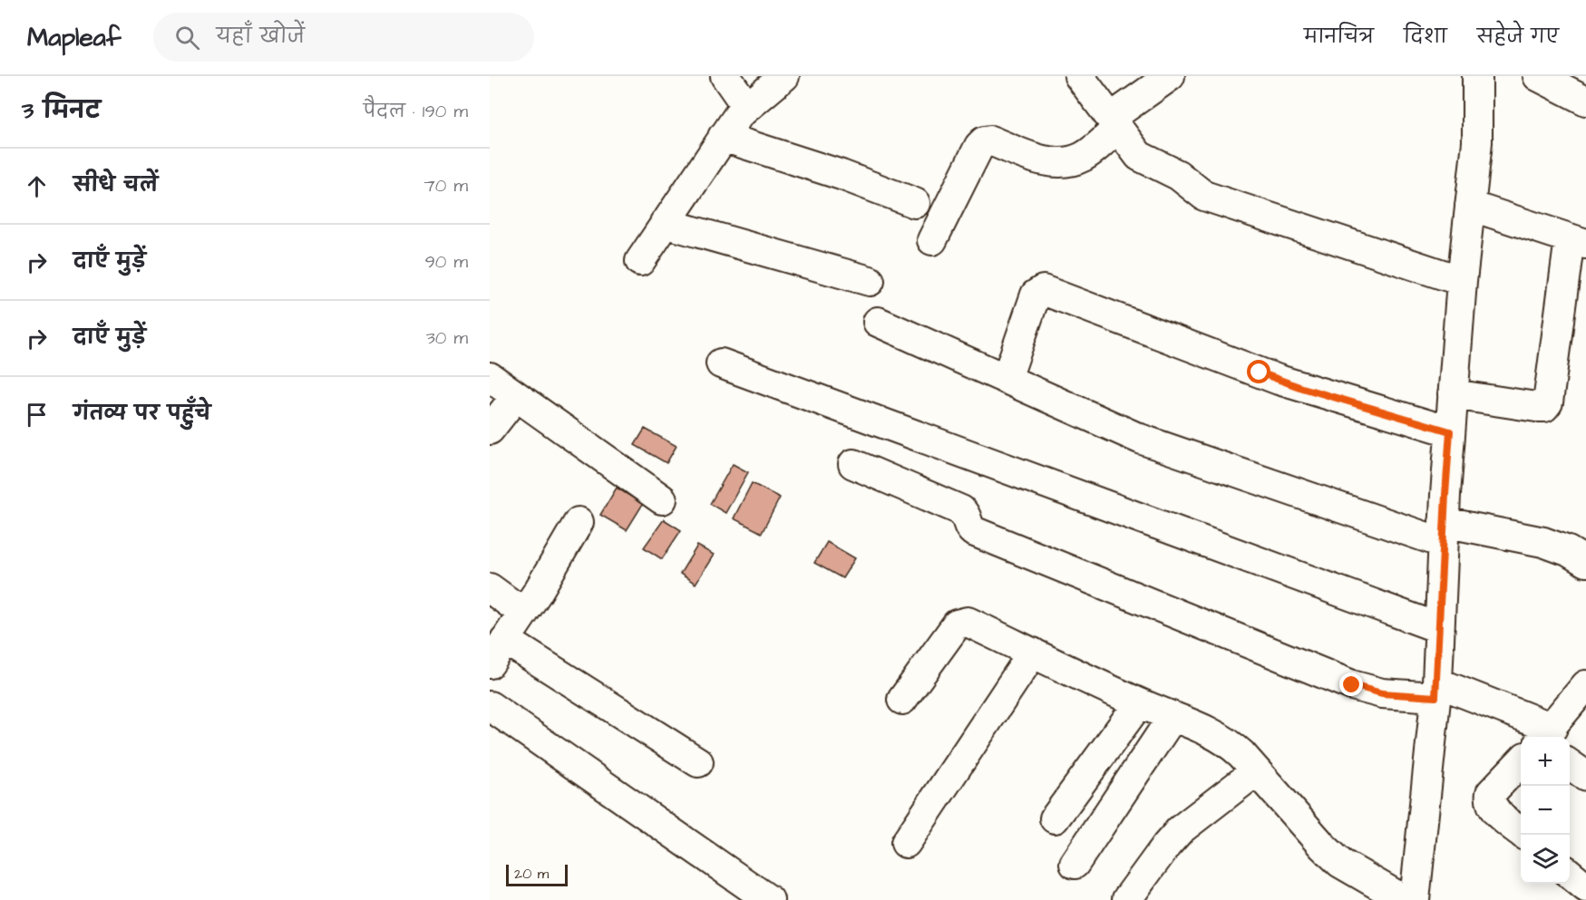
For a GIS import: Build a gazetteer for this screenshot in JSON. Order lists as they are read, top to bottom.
{
  "scale_bar": "20 m",
  "page": {
    "header": "Mapleaf",
    "search": "यहाँ खोजें",
    "nav": ["मानचित्र", "दिशा", "सहेजे गए"],
    "heading": ["3 मिनट", "पैदल · 190 m"],
    "list": [
      ["सीधे चलें", "70 m"],
      ["दाएँ मुड़ें", "90 m"],
      ["दाएँ मुड़ें", "30 m"],
      "गंतव्य पर पहुँचे"
    ],
    "map_buttons": ["+", "−"],
    "scale": "20 m"
  }
}
